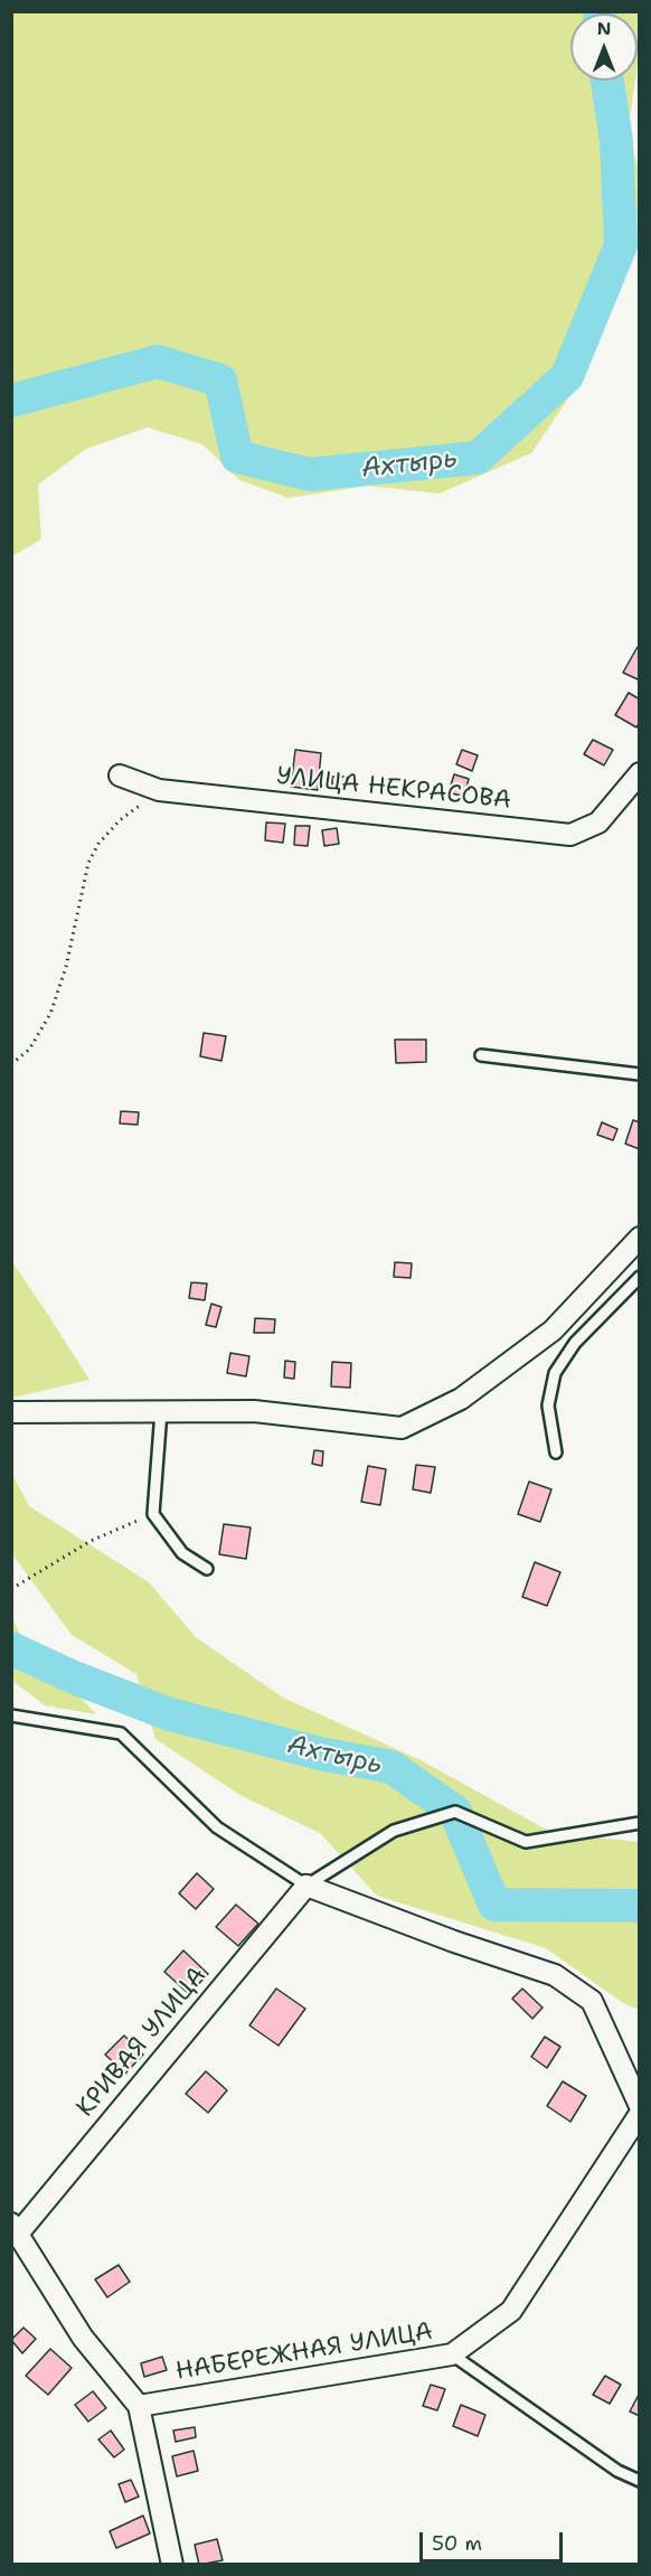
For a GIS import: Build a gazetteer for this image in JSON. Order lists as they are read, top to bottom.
{
  "streets": {
    "street": ["УЛИЦА НЕКРАСОВА", "КРИВАЯ УЛИЦА", "НАБЕРЕЖНАЯ УЛИЦА"]
  },
  "crossings": [
    ["КРИВАЯ УЛИЦА", "НАБЕРЕЖНАЯ УЛИЦА"]
  ],
  "water": ["Ахтырь"],
  "scale_bar": "50 m",
  "north": "top"
}
